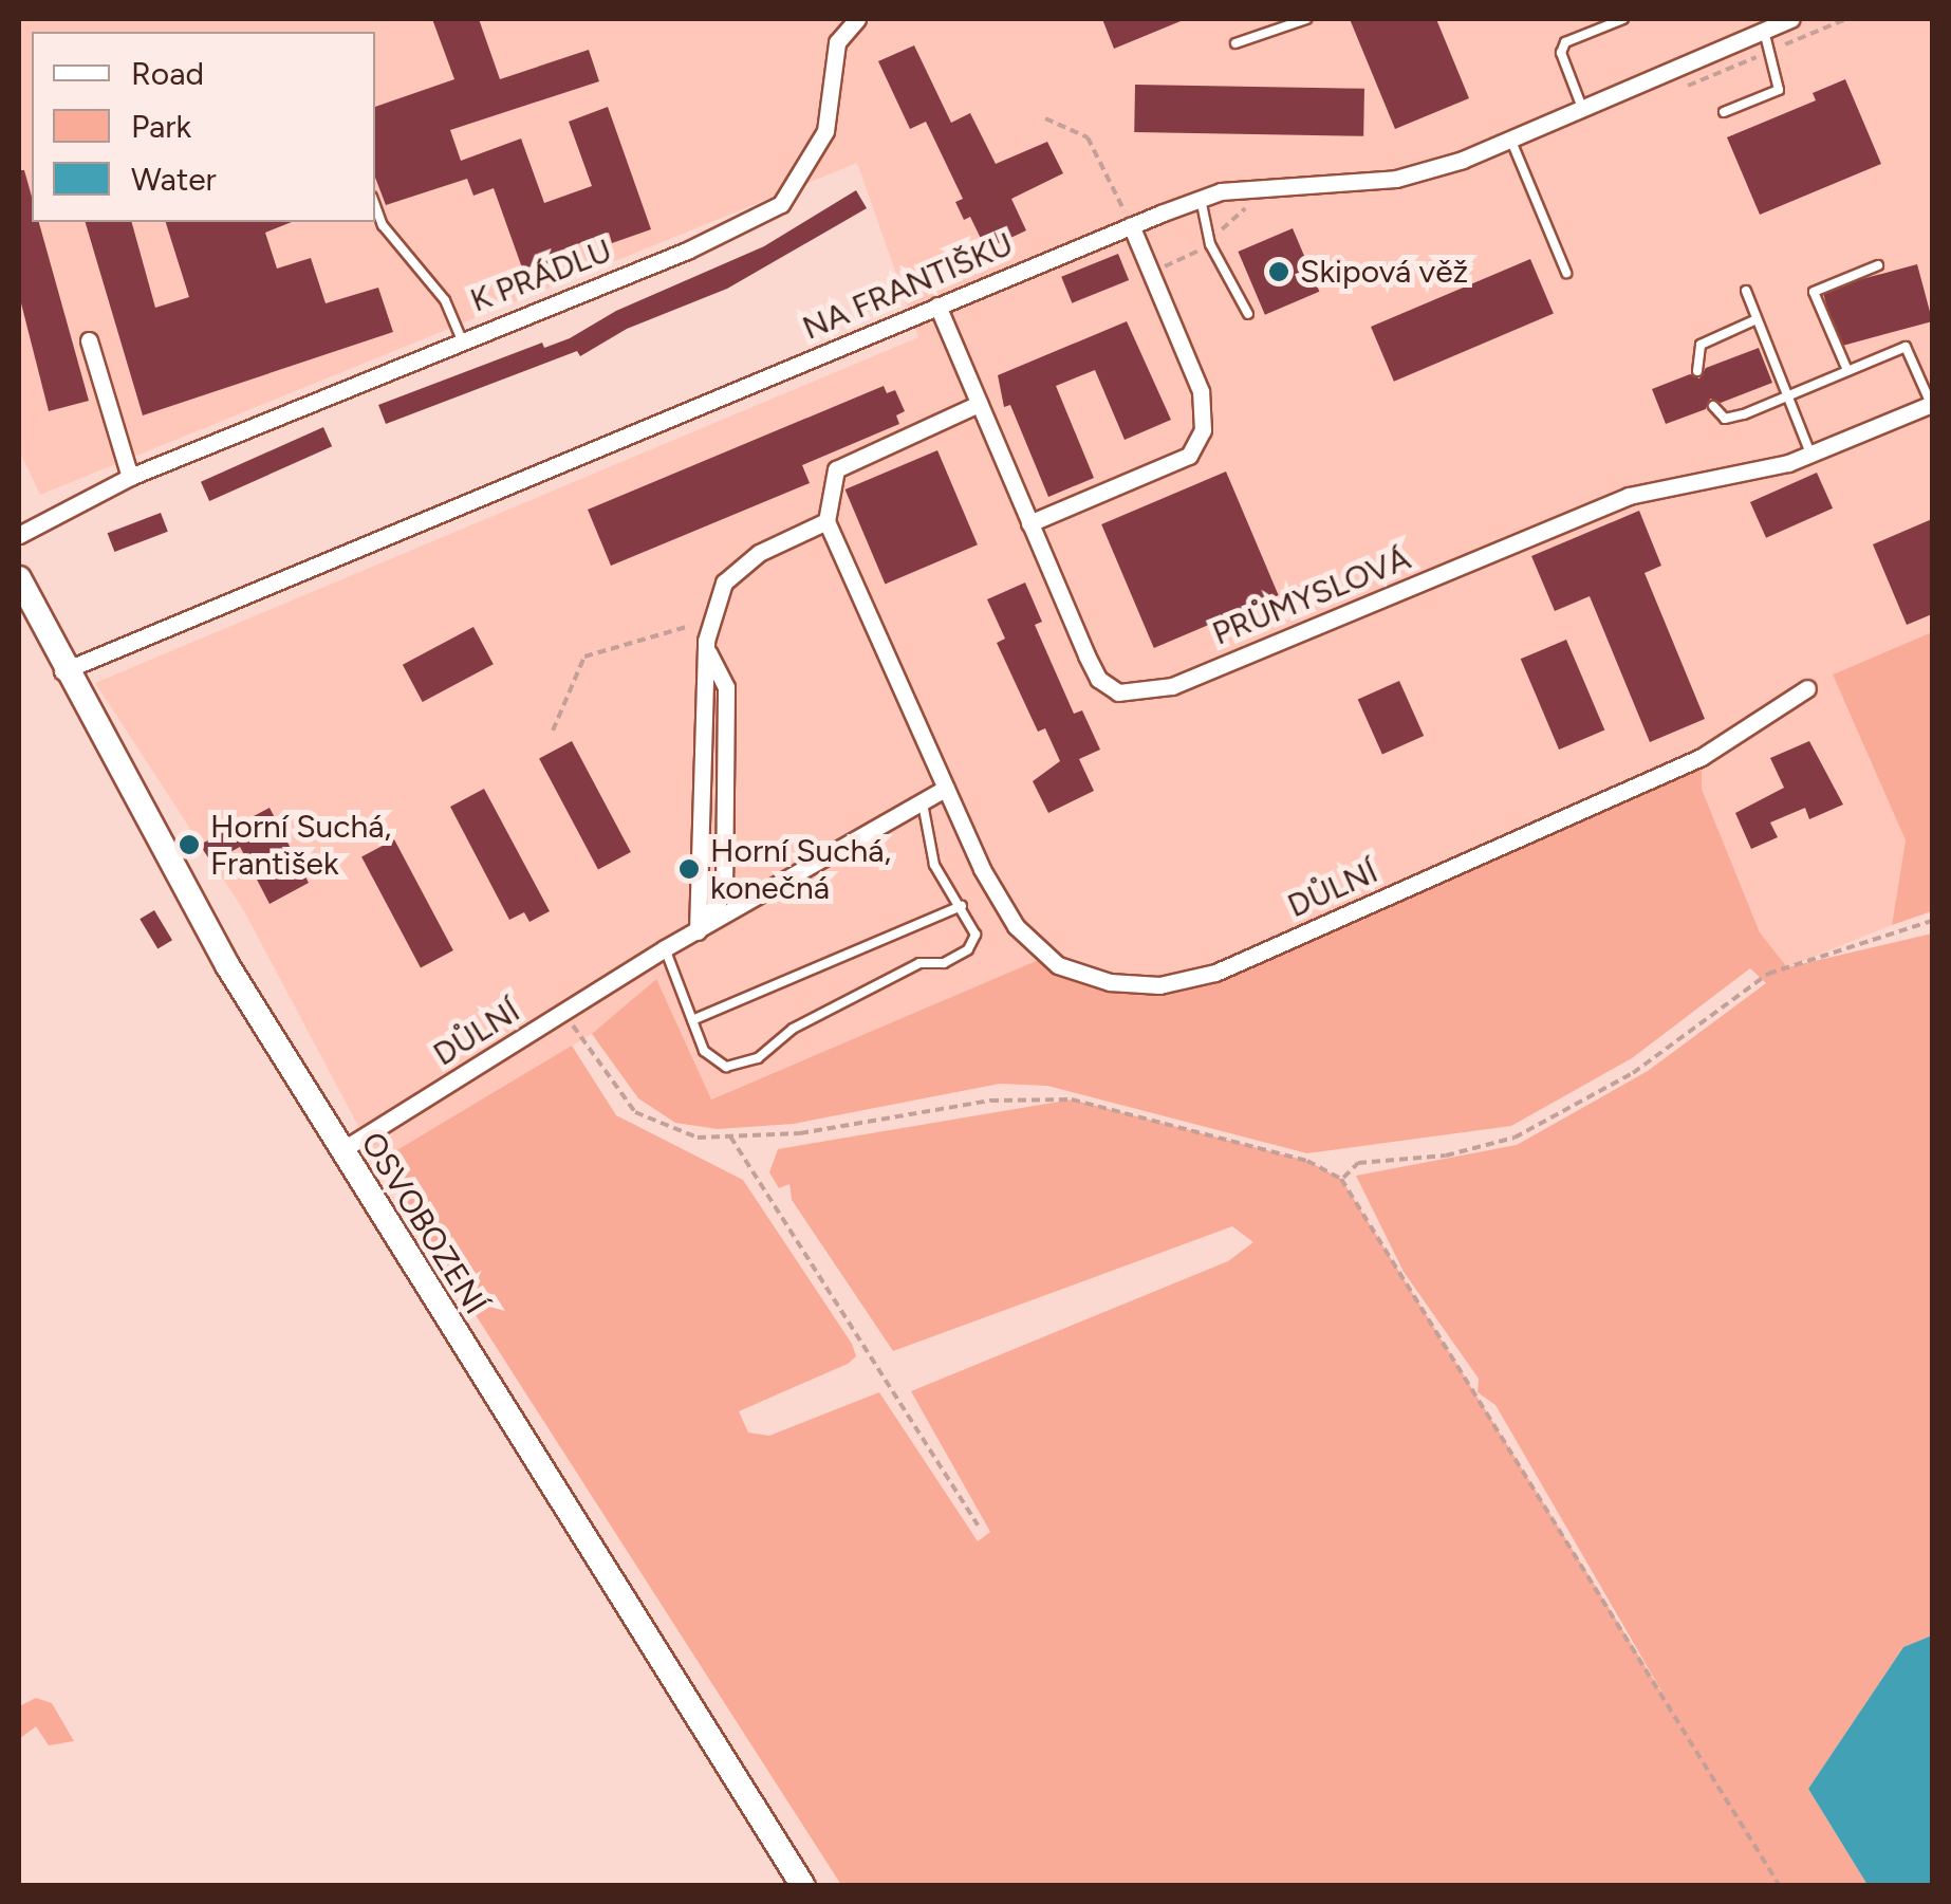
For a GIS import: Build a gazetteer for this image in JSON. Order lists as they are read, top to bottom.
{
  "streets": {
    "main road": ["OSVOBOZENÍ"],
    "street": [
      "K PRÁDLU",
      "NA FRANTIŠKU",
      "PRŮMYSLOVÁ",
      "DŮLNÍ"
    ]
  },
  "crossings": [
    ["NA FRANTIŠKU", "PRŮMYSLOVÁ"],
    ["NA FRANTIŠKU", "OSVOBOZENÍ"],
    ["DŮLNÍ", "OSVOBOZENÍ"]
  ],
  "places": ["Skipová věž", "Horní Suchá, František", "Horní Suchá, konečná"],
  "legend": ["Road", "Park", "Water"]
}
